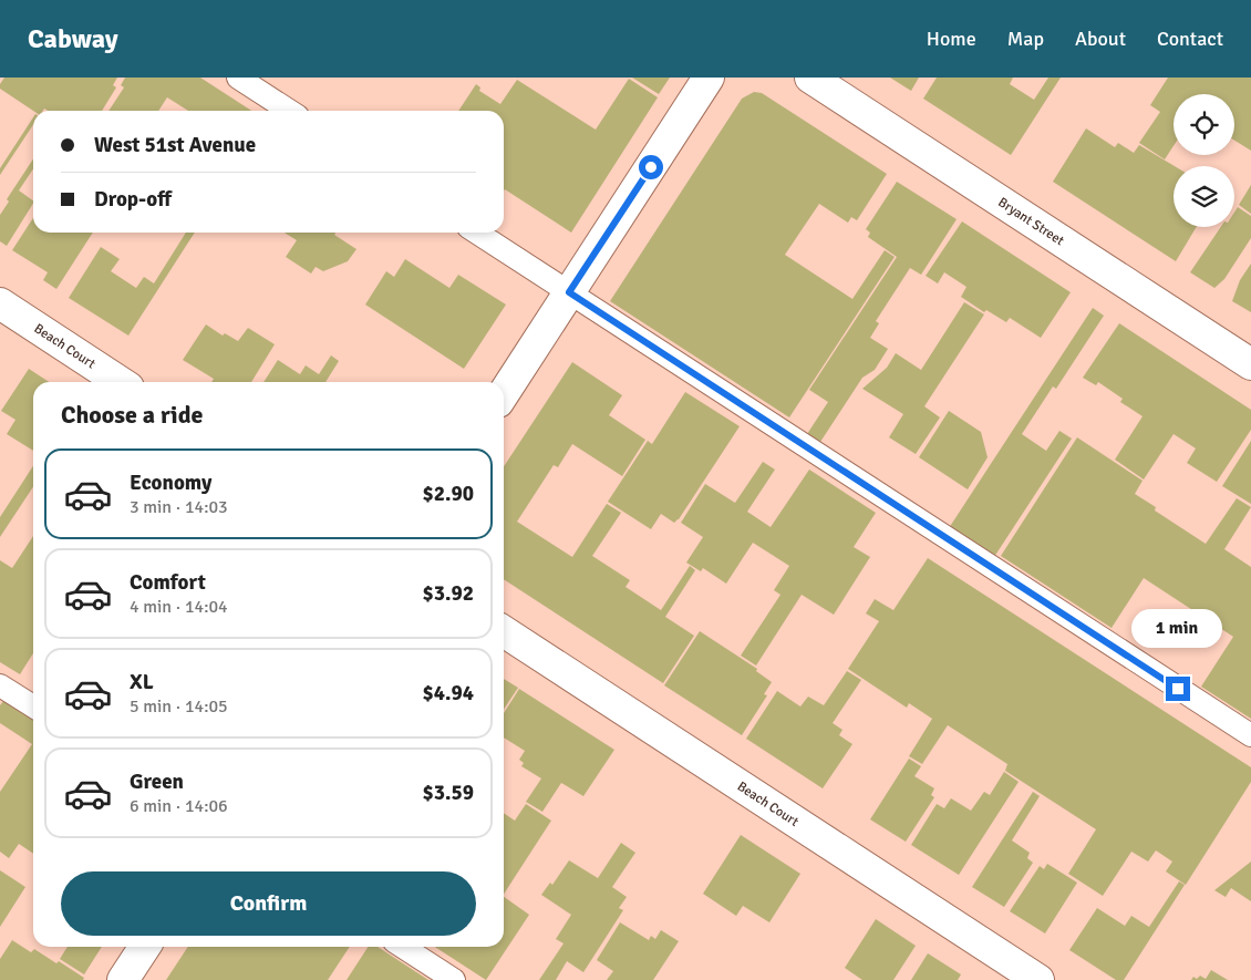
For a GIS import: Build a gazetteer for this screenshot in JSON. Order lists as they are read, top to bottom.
{
  "streets": {
    "street": ["Bryant Street", "Beach Court"]
  },
  "page": {
    "header": "Cabway",
    "nav": [
      "Home",
      "Map",
      "About",
      "Contact"
    ],
    "banner": ["West 51st Avenue", "Drop-off"],
    "heading": "Choose a ride",
    "list": [
      {
        "name": "Economy",
        "note": "3 min · 14:03",
        "value": "$2.90"
      },
      {
        "name": "Comfort",
        "note": "4 min · 14:04",
        "value": "$3.92"
      },
      {
        "name": "XL",
        "note": "5 min · 14:05",
        "value": "$4.94"
      },
      {
        "name": "Green",
        "note": "6 min · 14:06",
        "value": "$3.59"
      }
    ],
    "bubble": "1 min",
    "buttons": "Confirm"
  }
}
